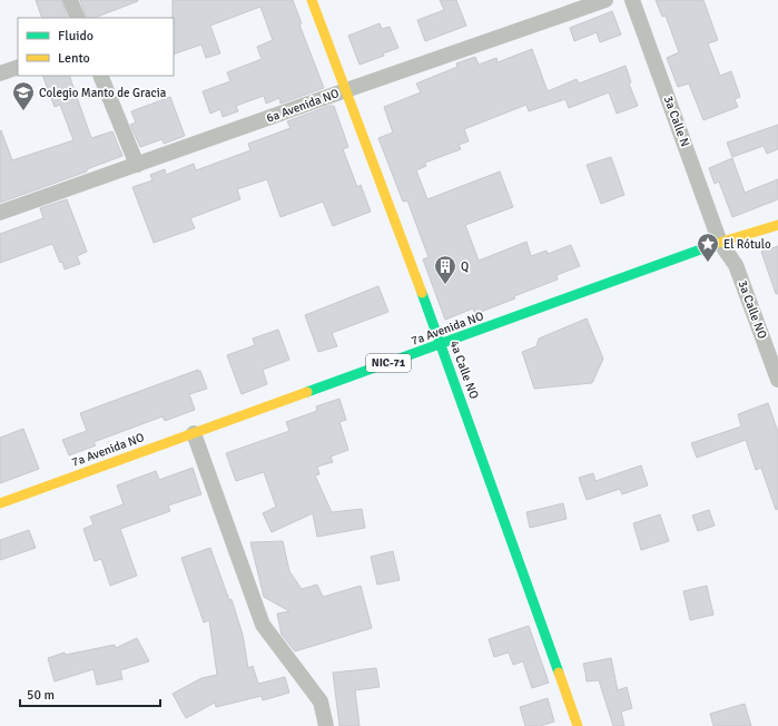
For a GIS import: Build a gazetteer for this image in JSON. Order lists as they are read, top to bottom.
{
  "streets": {
    "main road": ["7a Avenida NO", "NIC-71", "4a Calle NO"],
    "street": ["6a Avenida NO", "3a Calle N", "3a Calle NO"]
  },
  "crossings": [
    ["6a Avenida NO", "4a Calle NO"],
    ["3a Calle N", "3a Calle NO"],
    ["3a Calle N", "7a Avenida NO"],
    ["3a Calle NO", "7a Avenida NO"],
    ["7a Avenida NO", "4a Calle NO"]
  ],
  "places": {
    "school or university": ["Colegio Manto de Gracia"],
    "place": ["El Rótulo"],
    "building": ["Q"]
  },
  "legend": ["Fluido", "Lento"],
  "scale_bar": "50 m"
}
